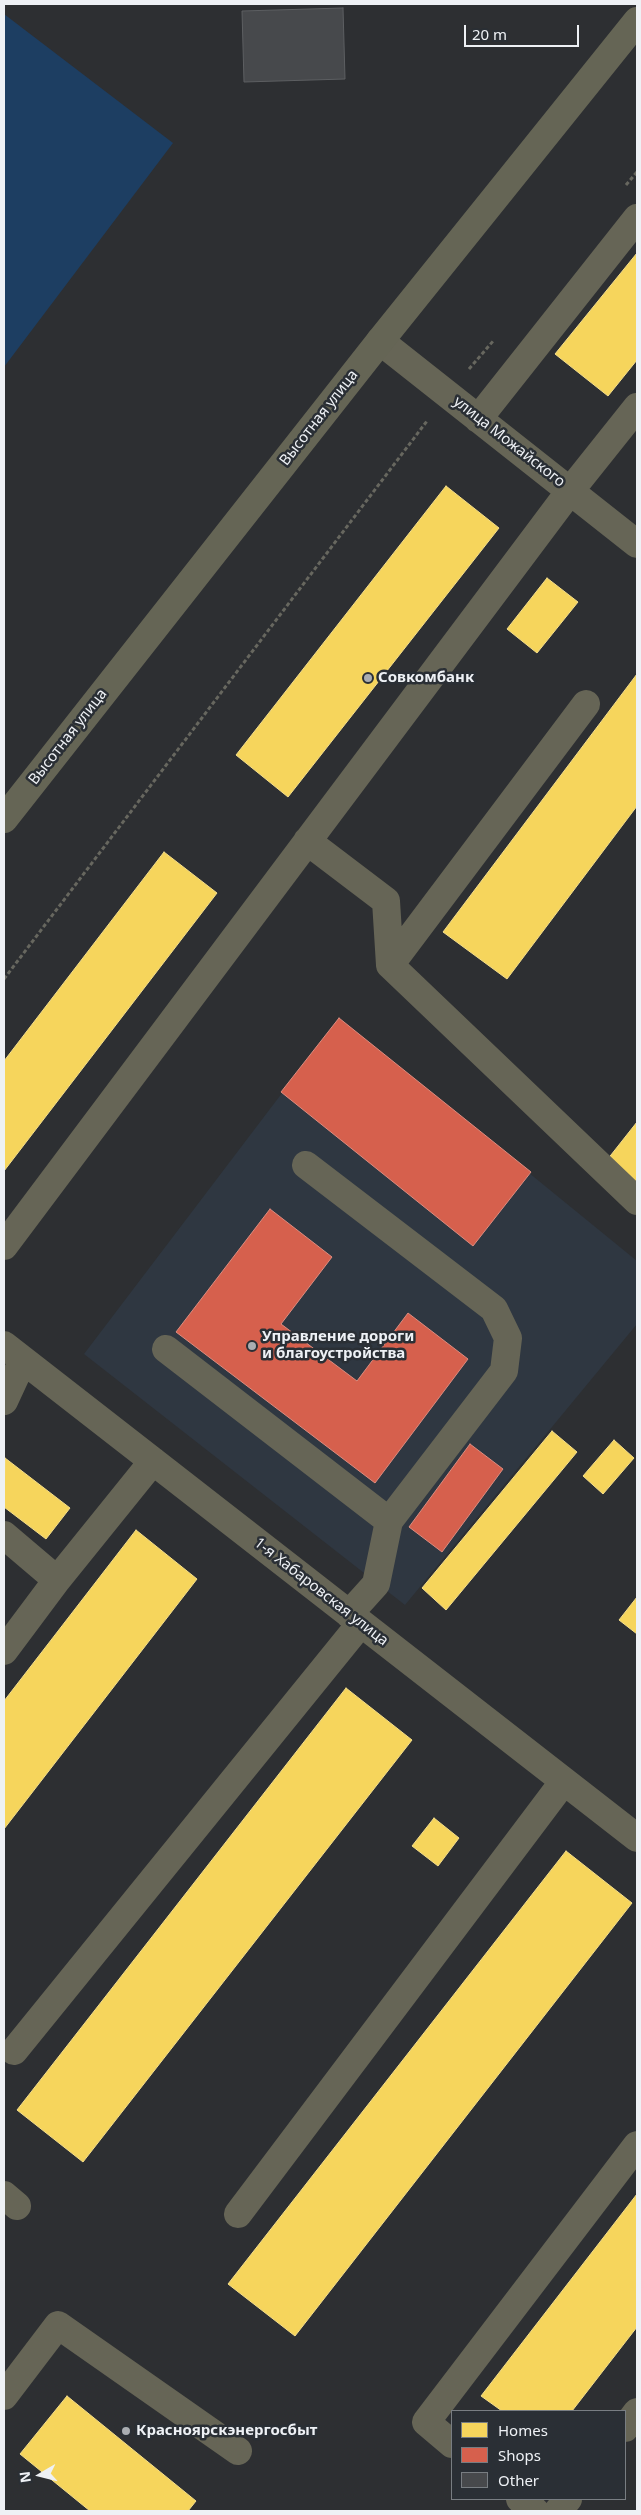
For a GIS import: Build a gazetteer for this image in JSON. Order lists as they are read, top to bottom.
{
  "streets": {
    "main road": ["Высотная улица"],
    "street": ["улица Можайского", "1-я Хабаровская улица"]
  },
  "crossings": [
    ["Высотная улица", "улица Можайского"]
  ],
  "places": ["Совкомбанк", "Управление дороги и благоустройства", "Красноярскэнергосбыт"],
  "legend": ["Homes", "Shops", "Other"],
  "scale_bar": "20 m",
  "north": "left"
}
